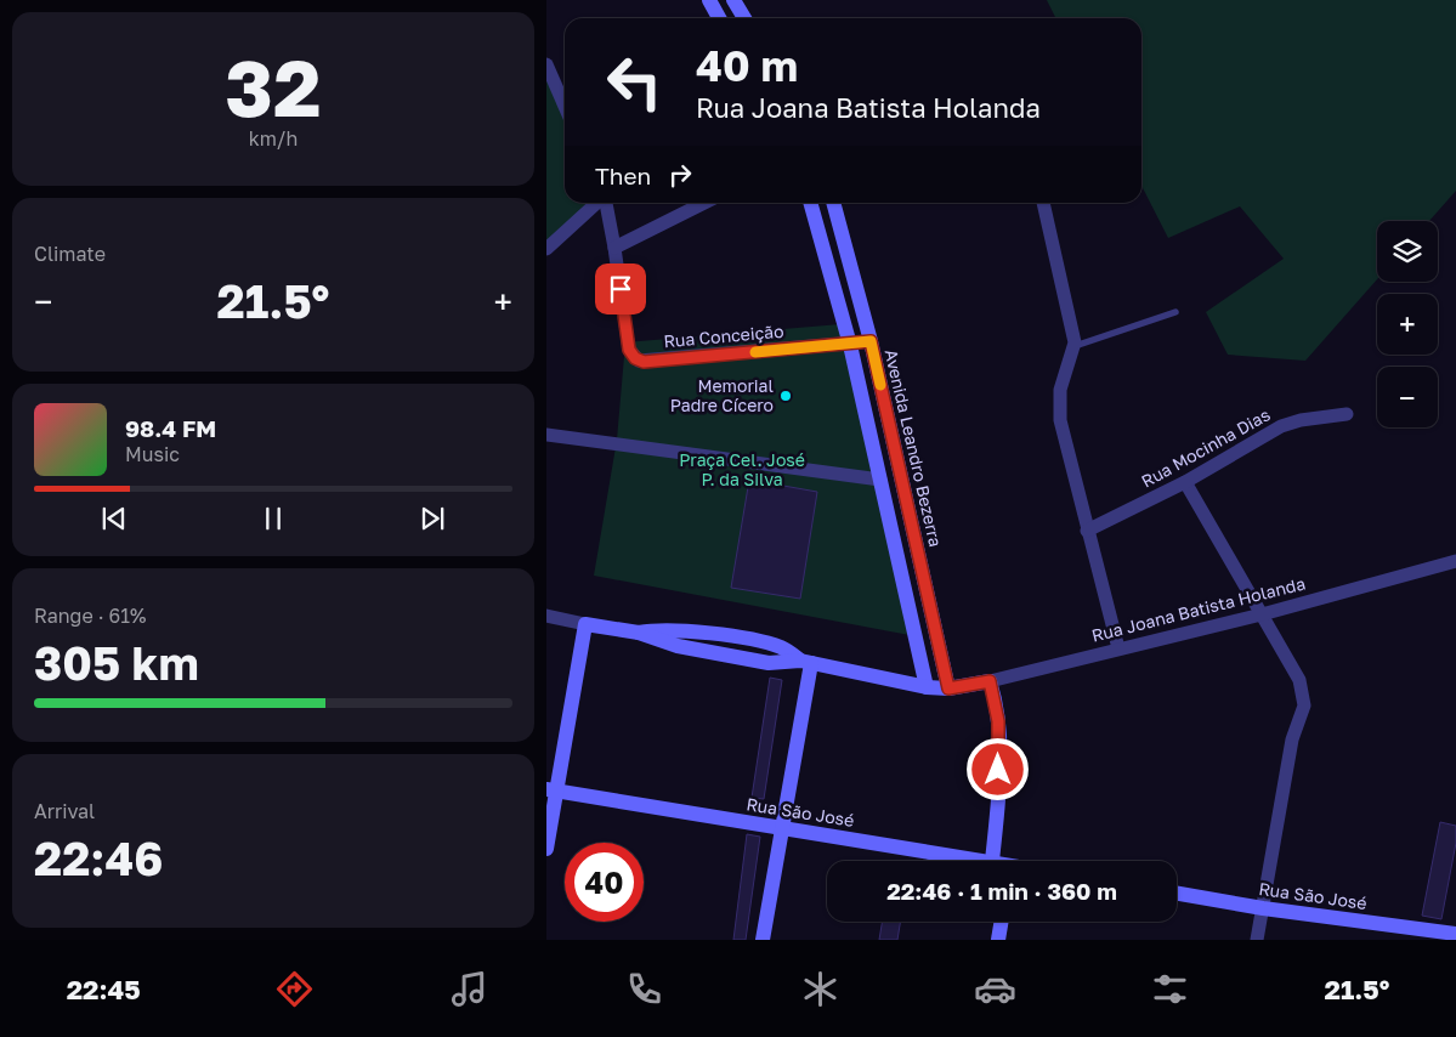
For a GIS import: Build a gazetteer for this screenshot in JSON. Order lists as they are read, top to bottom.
{
  "streets": {
    "street": [
      "Rua Conceição",
      "Avenida Leandro Bezerra",
      "Rua Mocinha Dias",
      "Rua Joana Batista Holanda",
      "Rua São José"
    ]
  },
  "crossings": [
    ["Rua Conceição", "Avenida Leandro Bezerra"],
    ["Avenida Leandro Bezerra", "Rua Joana Batista Holanda"]
  ],
  "parks": ["Praça Cel. José P. da Silva"],
  "places": ["Memorial Padre Cícero"],
  "page": {
    "tile": [
      ["32", "km/h"],
      "Climate",
      ["Range · 61%", "305 km"],
      ["Arrival", "22:46"]
    ],
    "turn": ["40 m", "Rua Joana Batista Holanda"],
    "then": "Then",
    "map_buttons": ["+", "−"],
    "heat": ["−", "21.5°", "+"],
    "song": ["98.4 FM", "Music"],
    "limit": "40",
    "trip": "22:46 · 1 min · 360 m",
    "tabs": ["22:45", "21.5°"]
  }
}
